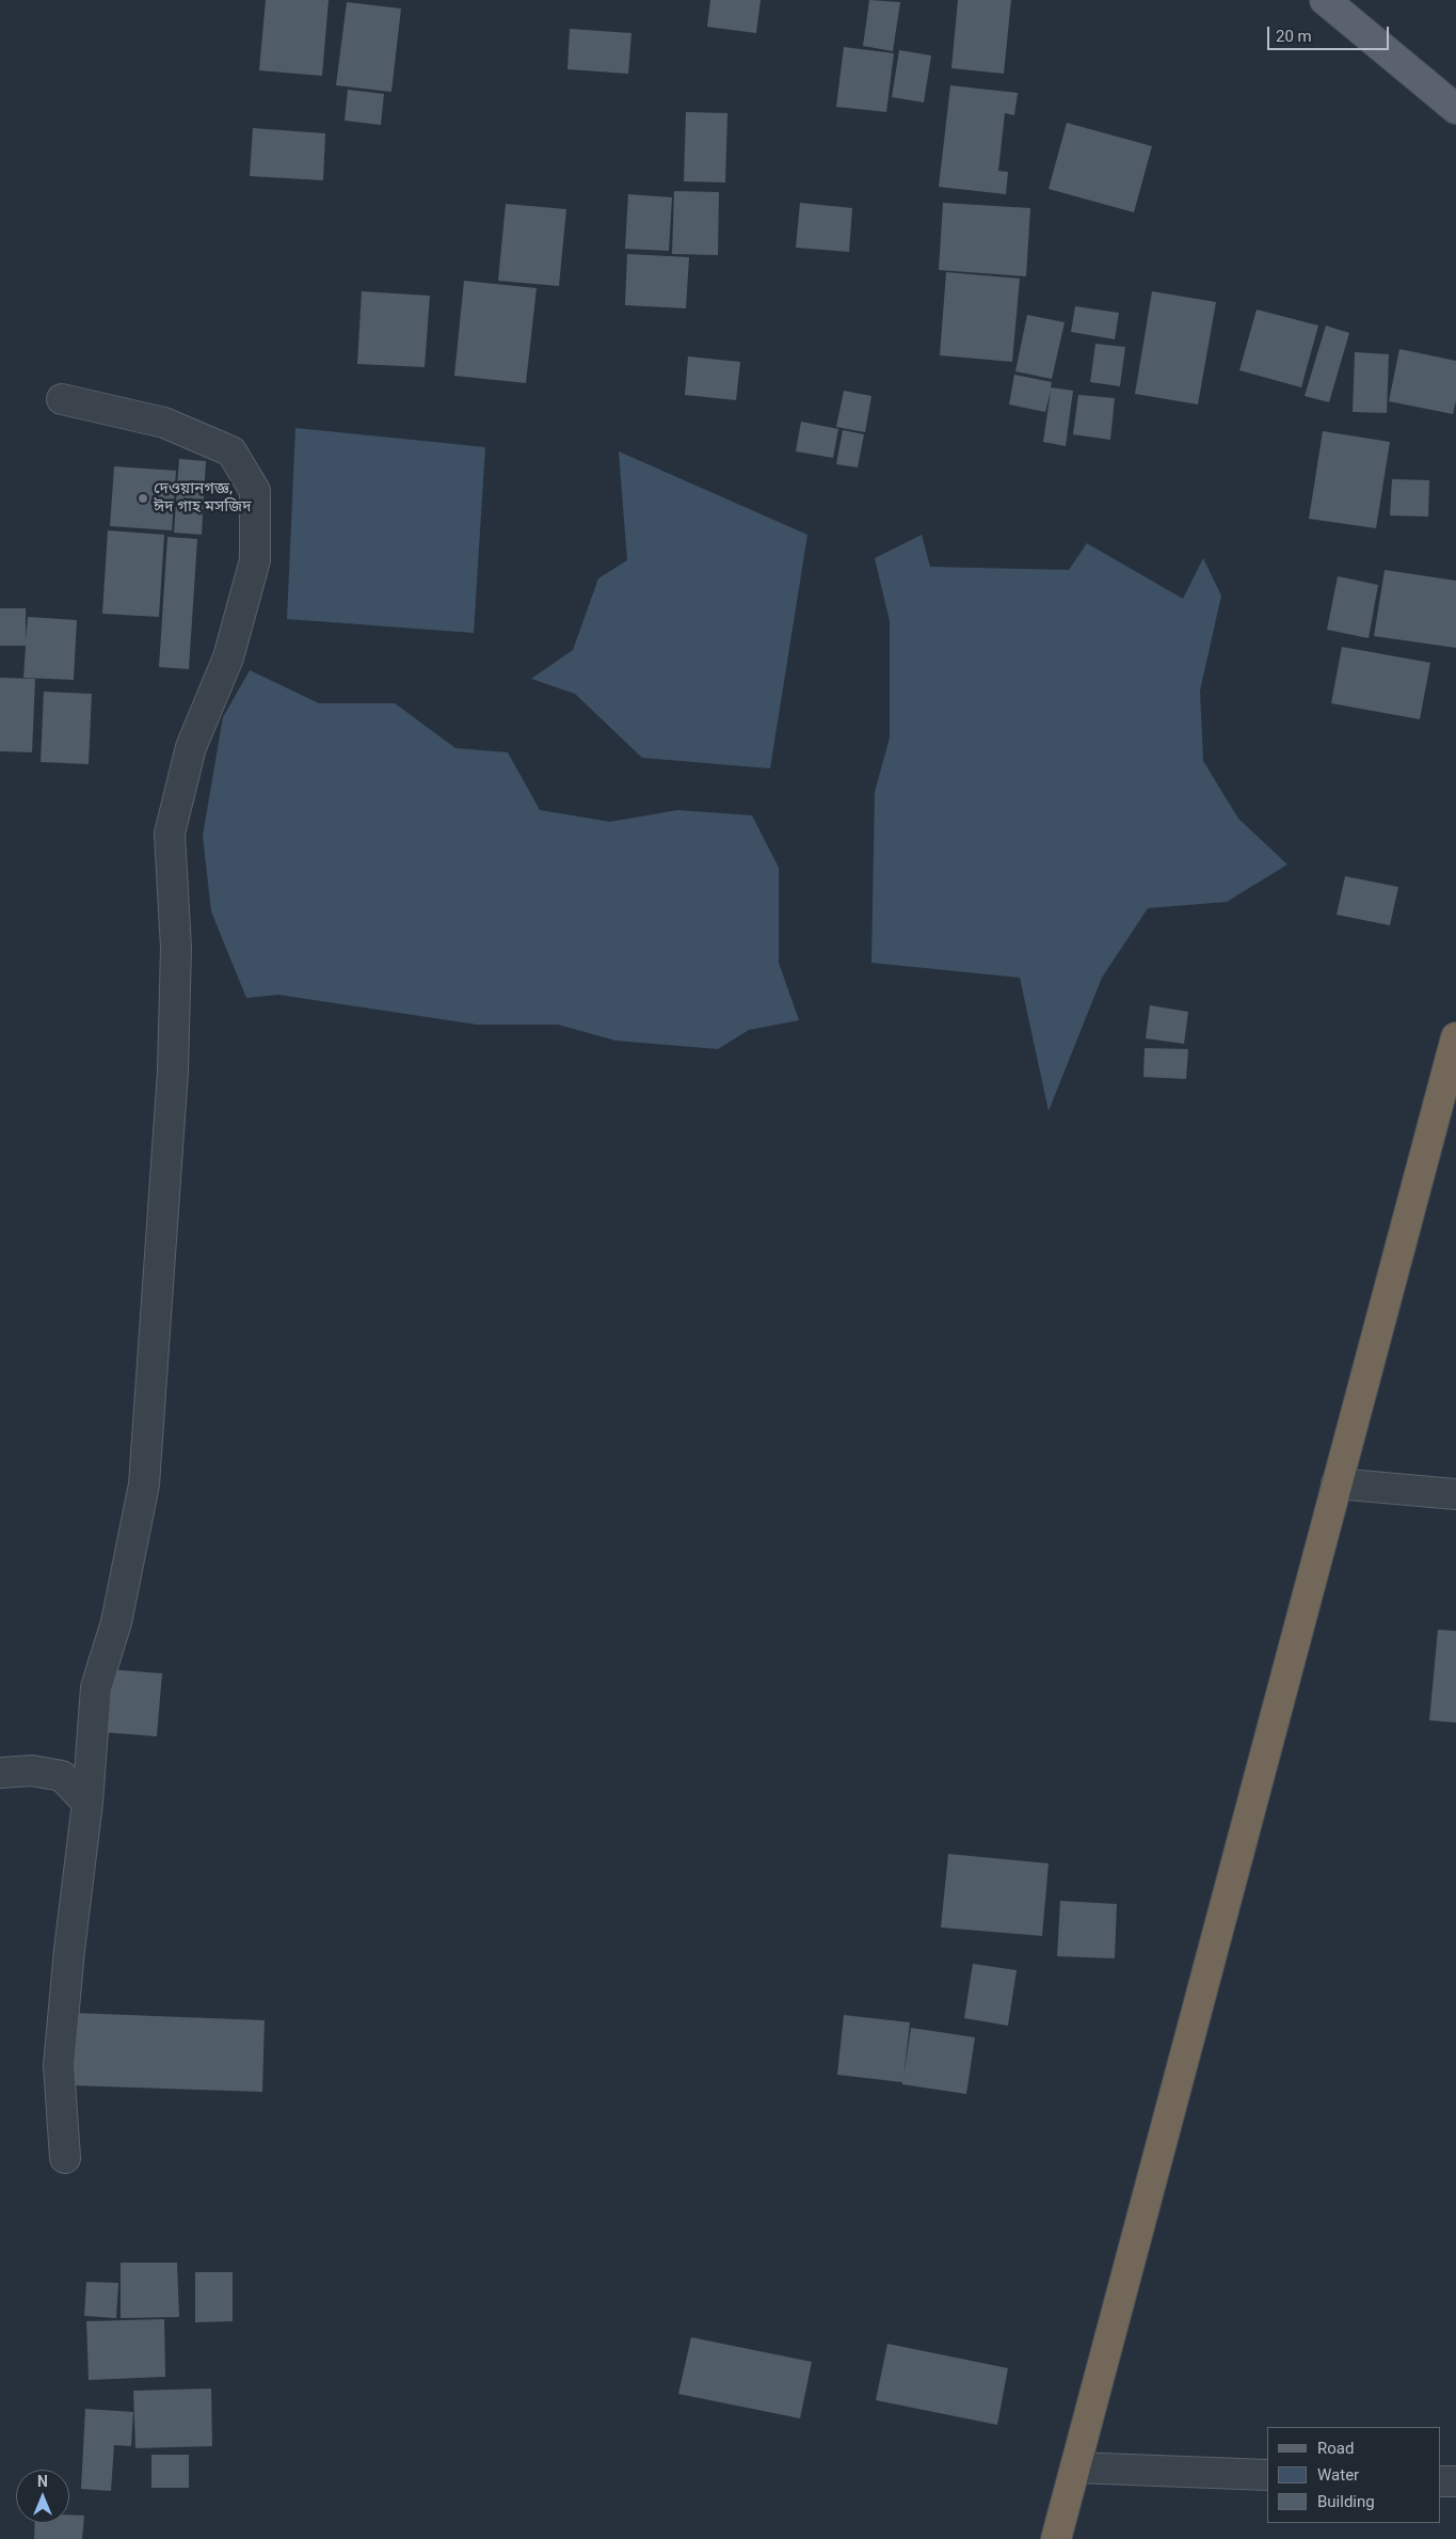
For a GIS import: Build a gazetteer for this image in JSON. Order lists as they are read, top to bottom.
{
  "places": ["দেওয়ানগজ্ঞ, ঈদ গাহ মসজিদ"],
  "legend": ["Road", "Water", "Building"],
  "scale_bar": "20 m",
  "north": "top"
}
